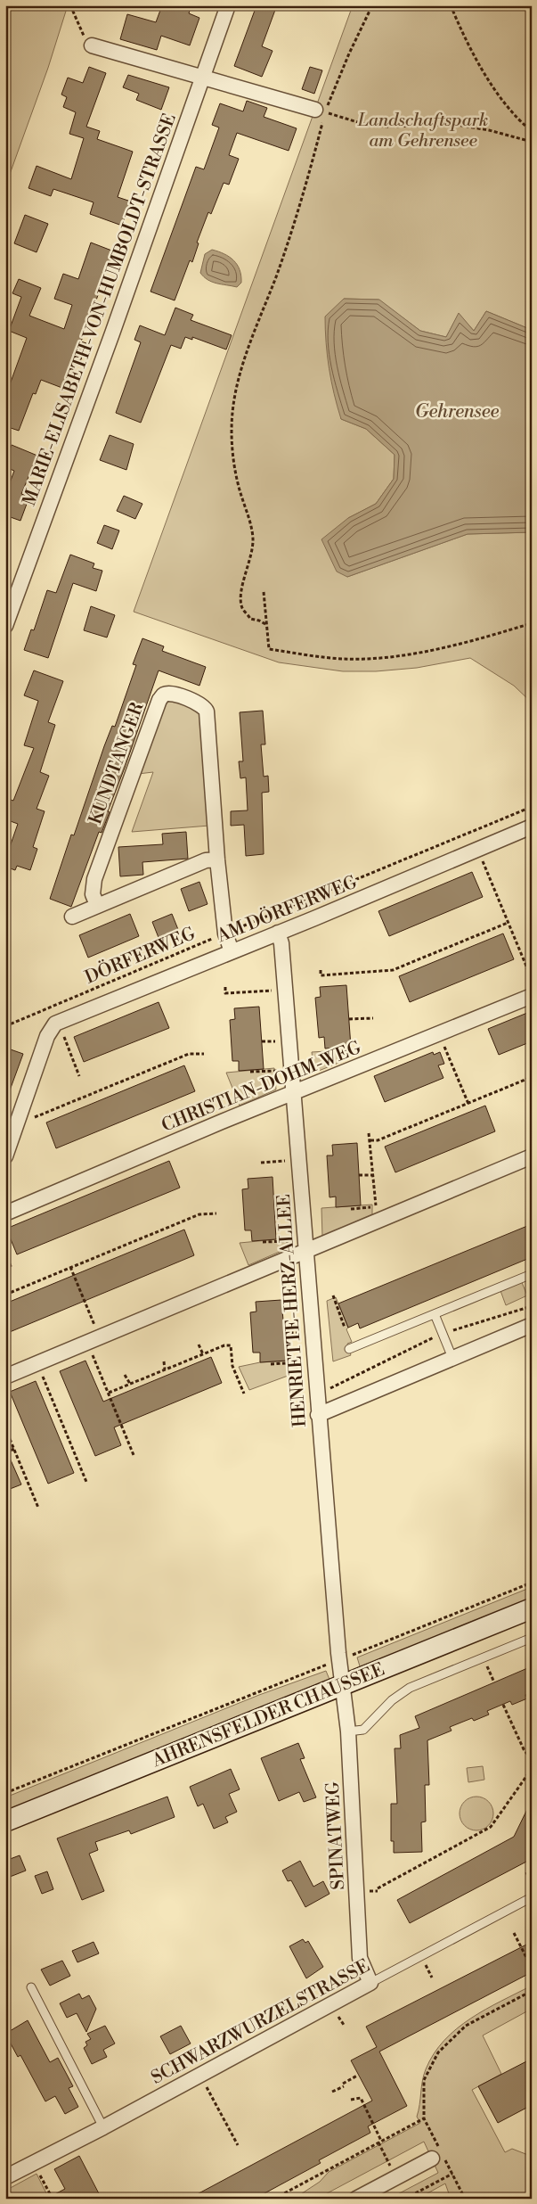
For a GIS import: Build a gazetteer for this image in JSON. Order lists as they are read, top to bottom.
{
  "streets": {
    "main road": ["AHRENSFELDER CHAUSSEE"],
    "street": [
      "MARIE-ELISABETH-VON-HUMBOLDT-STRASSE",
      "KUNDTANGER",
      "AM DÖRFERWEG",
      "CHRISTIAN-DOHM-WEG",
      "HENRIETTE-HERZ-ALLEE",
      "SPINATWEG",
      "SCHWARZWURZELSTRASSE"
    ],
    "path": ["DÖRFERWEG"]
  },
  "crossings": [
    ["KUNDTANGER", "AM DÖRFERWEG"],
    ["KUNDTANGER", "DÖRFERWEG"],
    ["AM DÖRFERWEG", "HENRIETTE-HERZ-ALLEE"],
    ["CHRISTIAN-DOHM-WEG", "HENRIETTE-HERZ-ALLEE"],
    ["HENRIETTE-HERZ-ALLEE", "AHRENSFELDER CHAUSSEE"],
    ["HENRIETTE-HERZ-ALLEE", "SPINATWEG"],
    ["AHRENSFELDER CHAUSSEE", "SPINATWEG"],
    ["SPINATWEG", "SCHWARZWURZELSTRASSE"]
  ],
  "water": ["Gehrensee"],
  "parks": ["Landschaftspark am Gehrensee"]
}
